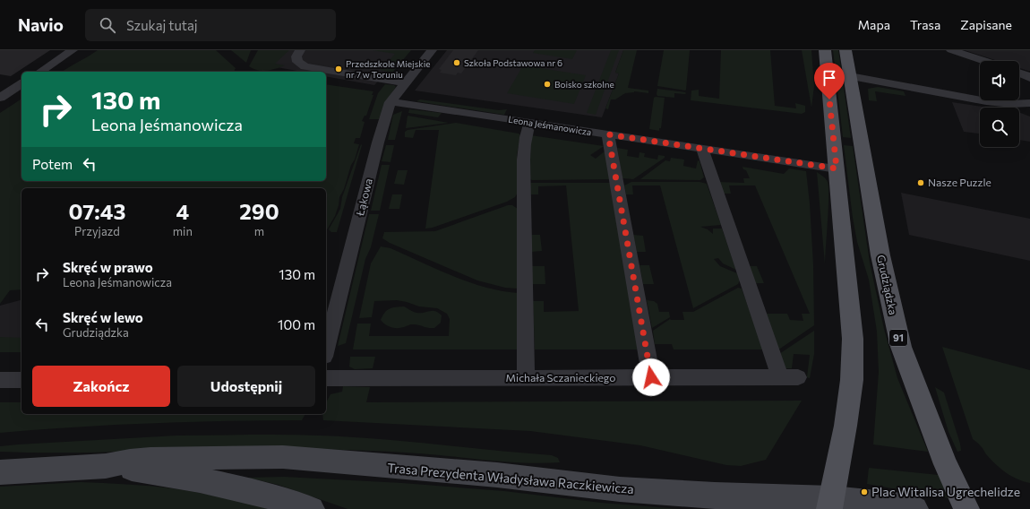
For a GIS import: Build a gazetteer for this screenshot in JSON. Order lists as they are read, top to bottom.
{
  "streets": {
    "main road": ["Grudziądzka", "91", "Trasa Prezydenta Władysława Raczkiewicza"],
    "street": ["Leona Jeśmanowicza", "Łąkowa", "Michała Sczanieckiego"]
  },
  "crossings": [
    ["Leona Jeśmanowicza", "Łąkowa"],
    ["Leona Jeśmanowicza", "Michała Sczanieckiego"]
  ],
  "places": [
    "Szkoła Podstawowa nr 6",
    "Przedszkole Miejskie nr 7 w Toruniu",
    "Boisko szkolne",
    "Nasze Puzzle",
    "Plac Witalisa Ugrechelidze"
  ],
  "page": {
    "header": "Navio",
    "search": "Szukaj tutaj",
    "nav": ["Mapa", "Trasa", "Zapisane"],
    "turn": ["130 m", "Leona Jeśmanowicza"],
    "then": "Potem",
    "eta": [
      "07:43",
      "Przyjazd",
      "4",
      "min",
      "290",
      "m"
    ],
    "list": [
      {
        "name": "Skręć w prawo",
        "note": "Leona Jeśmanowicza",
        "value": "130 m"
      },
      {
        "name": "Skręć w lewo",
        "note": "Grudziądzka",
        "value": "100 m"
      }
    ],
    "buttons": ["Zakończ", "Udostępnij"]
  }
}
